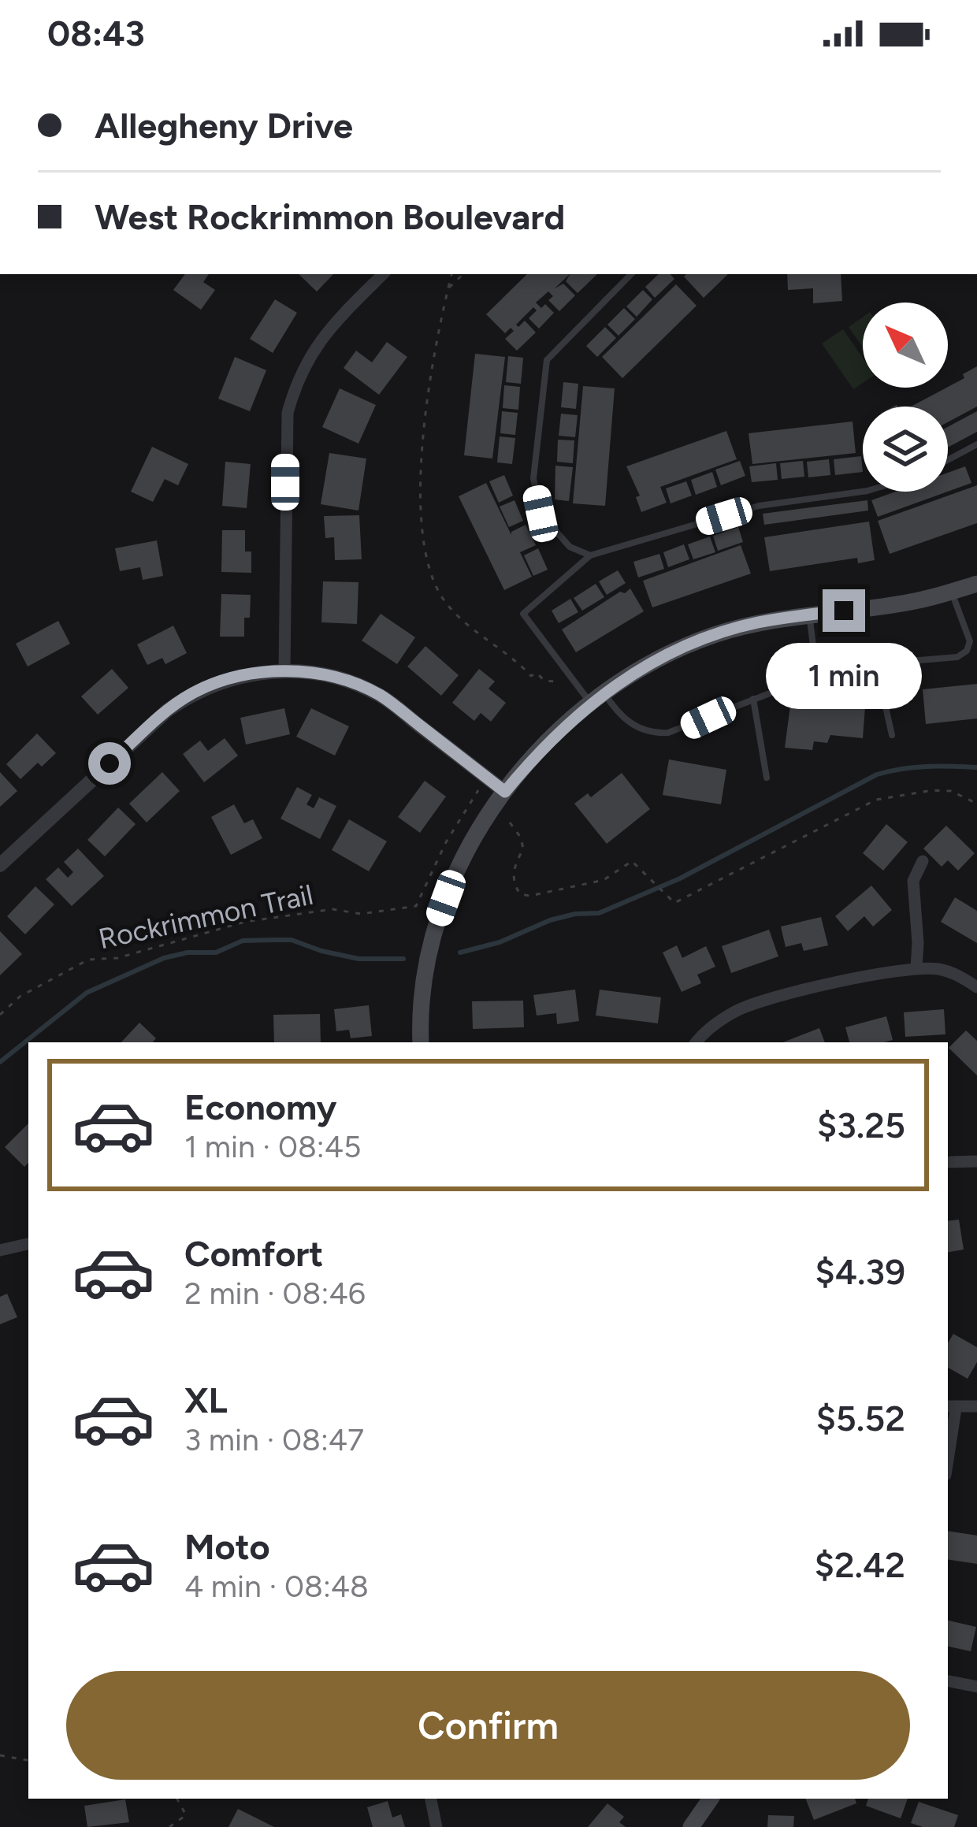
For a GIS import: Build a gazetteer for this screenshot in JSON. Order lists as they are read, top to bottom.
{
  "streets": {
    "path": ["Rockrimmon Trail"]
  },
  "north": "top left",
  "page": {
    "status": "08:43",
    "banner": ["Allegheny Drive", "West Rockrimmon Boulevard"],
    "bubble": "1 min",
    "list": [
      {
        "name": "Economy",
        "note": "1 min · 08:45",
        "value": "$3.25"
      },
      {
        "name": "Comfort",
        "note": "2 min · 08:46",
        "value": "$4.39"
      },
      {
        "name": "XL",
        "note": "3 min · 08:47",
        "value": "$5.52"
      },
      {
        "name": "Moto",
        "note": "4 min · 08:48",
        "value": "$2.42"
      }
    ],
    "buttons": "Confirm"
  }
}
